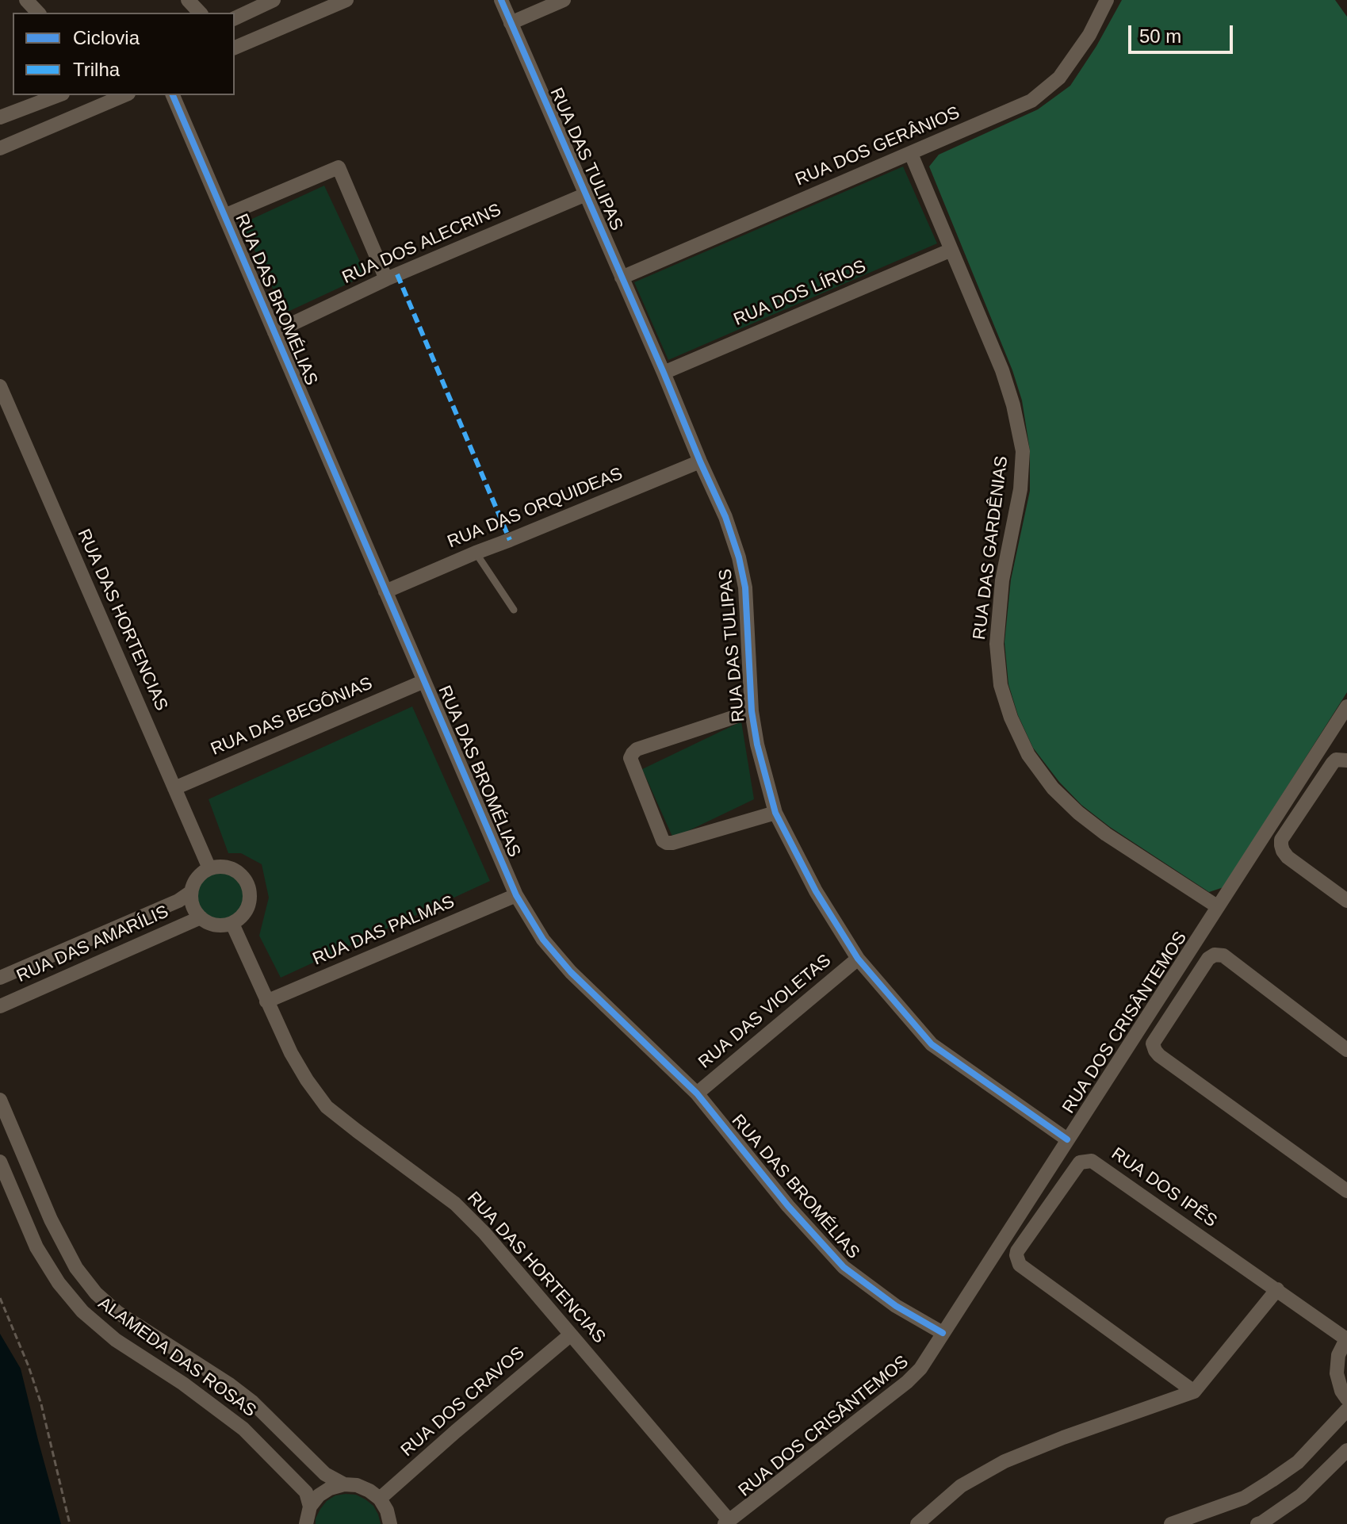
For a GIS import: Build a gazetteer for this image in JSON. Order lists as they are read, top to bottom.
{
  "streets": {
    "street": [
      "RUA DOS GERÂNIOS",
      "RUA DAS TULIPAS",
      "RUA DOS ALECRINS",
      "RUA DOS LÍRIOS",
      "RUA DAS BROMÉLIAS",
      "RUA DAS ORQUIDEAS",
      "RUA DAS GARDÊNIAS",
      "RUA DAS HORTENCIAS",
      "RUA DAS BEGÔNIAS",
      "RUA DAS PALMAS",
      "RUA DAS AMARÍLIS",
      "RUA DAS VIOLETAS",
      "RUA DOS CRISÂNTEMOS",
      "RUA DOS IPÊS",
      "ALAMEDA DAS ROSAS",
      "RUA DOS CRAVOS"
    ]
  },
  "crossings": [
    ["RUA DOS GERÂNIOS", "RUA DAS TULIPAS"],
    ["RUA DOS GERÂNIOS", "RUA DAS GARDÊNIAS"],
    ["RUA DAS TULIPAS", "RUA DOS ALECRINS"],
    ["RUA DAS TULIPAS", "RUA DOS LÍRIOS"],
    ["RUA DAS TULIPAS", "RUA DAS ORQUIDEAS"],
    ["RUA DAS TULIPAS", "RUA DAS VIOLETAS"],
    ["RUA DAS TULIPAS", "RUA DOS CRISÂNTEMOS"],
    ["RUA DOS ALECRINS", "RUA DAS BROMÉLIAS"],
    ["RUA DOS LÍRIOS", "RUA DAS GARDÊNIAS"],
    ["RUA DAS BROMÉLIAS", "RUA DAS ORQUIDEAS"],
    ["RUA DAS BROMÉLIAS", "RUA DAS BEGÔNIAS"],
    ["RUA DAS BROMÉLIAS", "RUA DAS PALMAS"],
    ["RUA DAS BROMÉLIAS", "RUA DAS VIOLETAS"],
    ["RUA DAS BROMÉLIAS", "RUA DOS CRISÂNTEMOS"],
    ["RUA DAS GARDÊNIAS", "RUA DOS CRISÂNTEMOS"],
    ["RUA DAS HORTENCIAS", "RUA DAS BEGÔNIAS"],
    ["RUA DAS HORTENCIAS", "RUA DAS PALMAS"],
    ["RUA DAS HORTENCIAS", "RUA DAS AMARÍLIS"],
    ["RUA DAS HORTENCIAS", "RUA DOS CRISÂNTEMOS"],
    ["RUA DAS HORTENCIAS", "RUA DOS CRAVOS"],
    ["ALAMEDA DAS ROSAS", "RUA DOS CRAVOS"]
  ],
  "legend": ["Ciclovia", "Trilha"],
  "scale_bar": "50 m"
}
